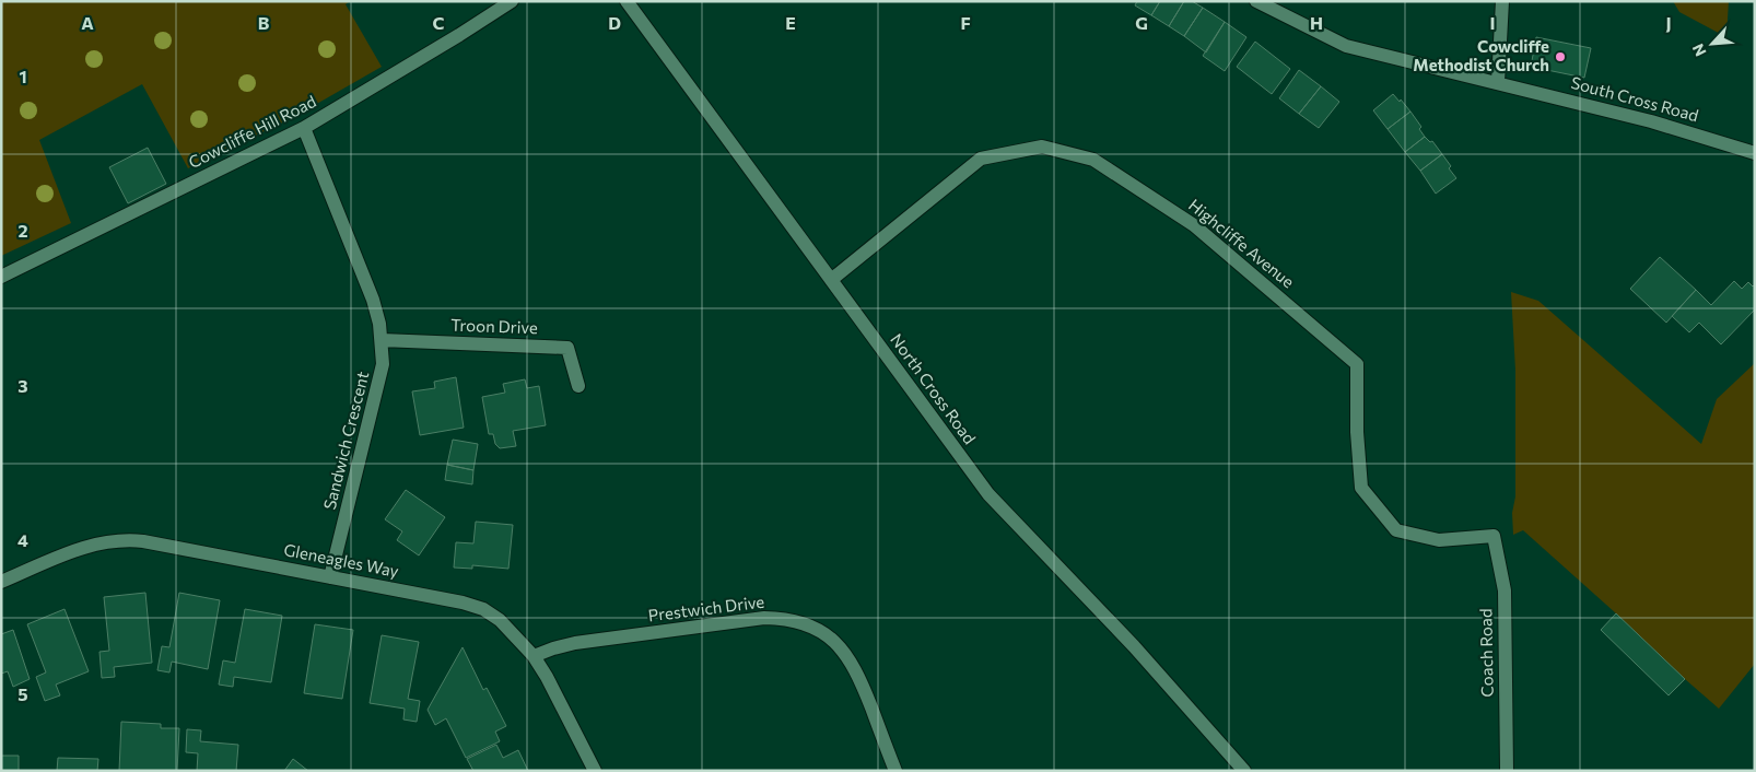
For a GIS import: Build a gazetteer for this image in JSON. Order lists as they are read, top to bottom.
{
  "streets": {
    "street": [
      "South Cross Road",
      "Cowcliffe Hill Road",
      "Highcliffe Avenue",
      "Troon Drive",
      "North Cross Road",
      "Sandwich Crescent",
      "Gleneagles Way",
      "Prestwich Drive",
      "Coach Road"
    ]
  },
  "crossings": [
    ["Cowcliffe Hill Road", "Sandwich Crescent"],
    ["Highcliffe Avenue", "North Cross Road"],
    ["Highcliffe Avenue", "Coach Road"],
    ["Troon Drive", "Sandwich Crescent"],
    ["Sandwich Crescent", "Gleneagles Way"],
    ["Gleneagles Way", "Prestwich Drive"]
  ],
  "places": ["Cowcliffe Methodist Church"],
  "north": "bottom left",
  "grid": {
    "columns": [
      "A",
      "B",
      "C",
      "D",
      "E",
      "F",
      "G",
      "H",
      "I",
      "J"
    ],
    "rows": [
      "1",
      "2",
      "3",
      "4",
      "5"
    ]
  }
}
